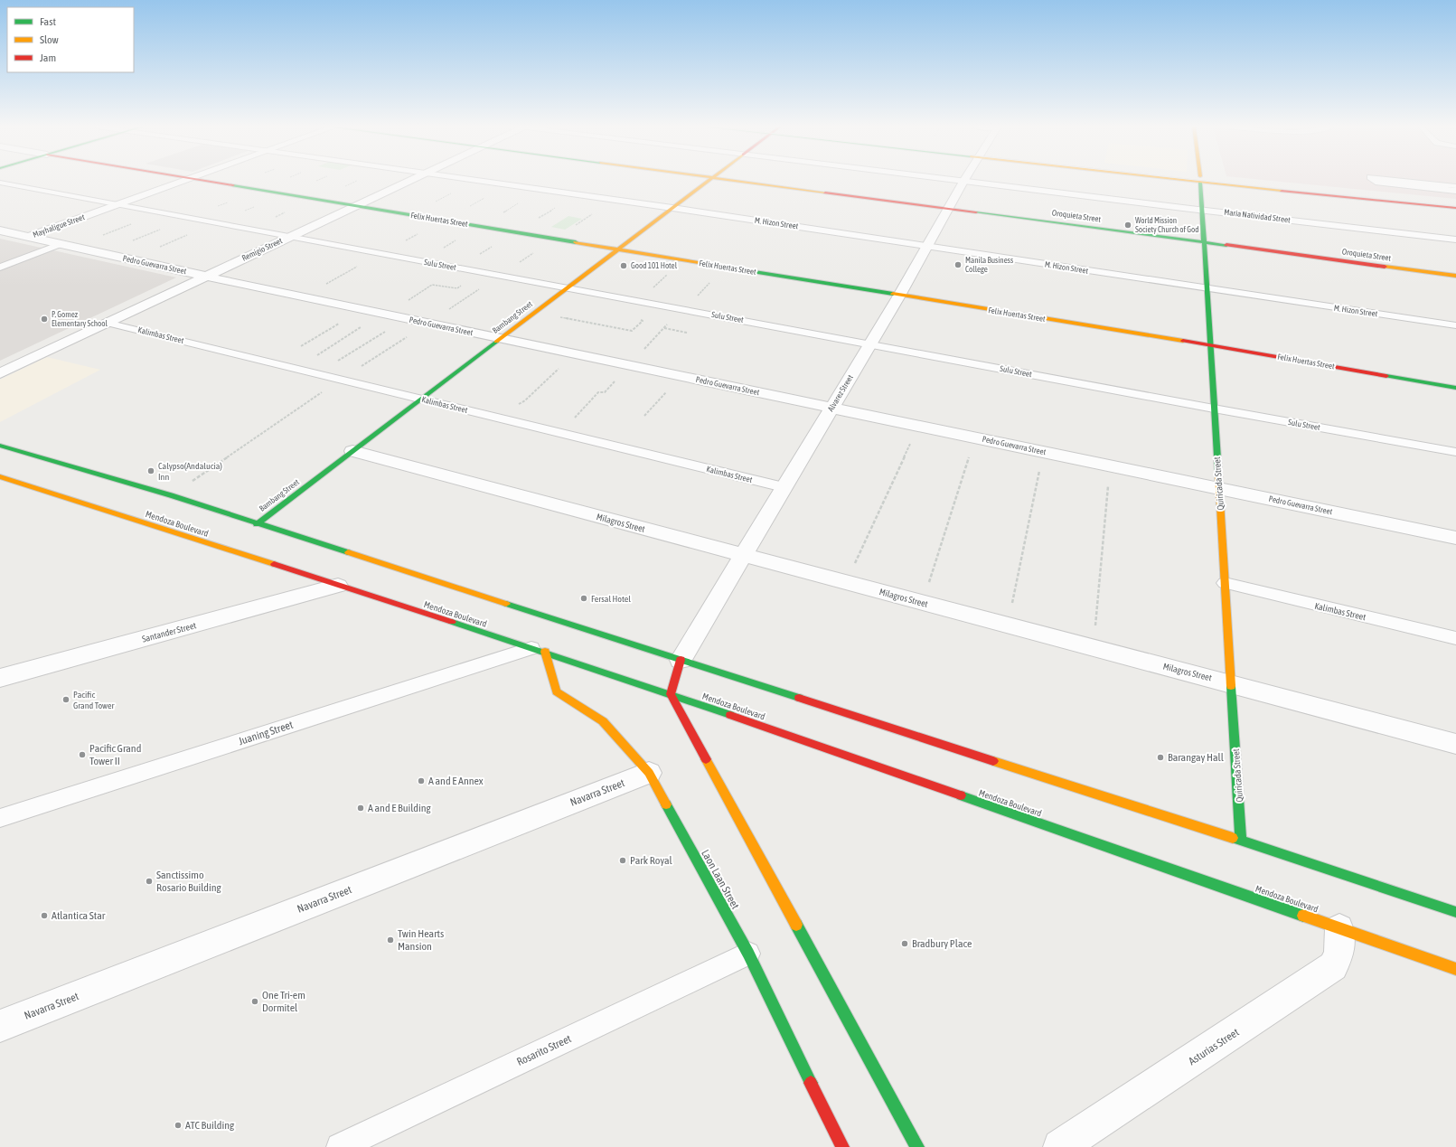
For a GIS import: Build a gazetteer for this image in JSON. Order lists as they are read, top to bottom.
{
  "streets": {
    "street": [
      "Oroquieta Street",
      "Felix Huertas Street",
      "Mayhaligue Street",
      "Remigio Street",
      "Pedro Guevarra Street",
      "Bambang Street",
      "Alvarez Street",
      "Quiricada Street",
      "Milagros Street",
      "Mendoza Boulevard",
      "Santander Street",
      "Navarra Street",
      "Laon Laan Street",
      "Asturias Street"
    ],
    "lane": [
      "Maria Natividad Street",
      "M. Hizon Street",
      "Sulu Street",
      "Kalimbas Street",
      "Juaning Street",
      "Rosarito Street"
    ]
  },
  "crossings": [
    ["Oroquieta Street", "Alvarez Street"],
    ["Oroquieta Street", "Quiricada Street"],
    ["Maria Natividad Street", "Quiricada Street"],
    ["Felix Huertas Street", "Remigio Street"],
    ["Felix Huertas Street", "Bambang Street"],
    ["Felix Huertas Street", "Alvarez Street"],
    ["Felix Huertas Street", "Quiricada Street"],
    ["M. Hizon Street", "Bambang Street"],
    ["M. Hizon Street", "Alvarez Street"],
    ["M. Hizon Street", "Quiricada Street"],
    ["Mayhaligue Street", "Pedro Guevarra Street"],
    ["Mayhaligue Street", "Sulu Street"],
    ["Remigio Street", "Pedro Guevarra Street"],
    ["Remigio Street", "Sulu Street"],
    ["Remigio Street", "Kalimbas Street"],
    ["Pedro Guevarra Street", "Bambang Street"],
    ["Pedro Guevarra Street", "Alvarez Street"],
    ["Pedro Guevarra Street", "Quiricada Street"],
    ["Sulu Street", "Bambang Street"],
    ["Sulu Street", "Alvarez Street"],
    ["Sulu Street", "Quiricada Street"],
    ["Bambang Street", "Kalimbas Street"],
    ["Bambang Street", "Milagros Street"],
    ["Kalimbas Street", "Alvarez Street"],
    ["Kalimbas Street", "Quiricada Street"],
    ["Alvarez Street", "Milagros Street"],
    ["Quiricada Street", "Milagros Street"],
    ["Mendoza Boulevard", "Santander Street"],
    ["Mendoza Boulevard", "Juaning Street"],
    ["Mendoza Boulevard", "Laon Laan Street"],
    ["Mendoza Boulevard", "Asturias Street"],
    ["Juaning Street", "Laon Laan Street"],
    ["Navarra Street", "Laon Laan Street"],
    ["Laon Laan Street", "Rosarito Street"]
  ],
  "places": [
    "World Mission Society Church of God",
    "Manila Business College",
    "Good 101 Hotel",
    "P. Gomez Elementary School",
    "Calypso(Andalucia) Inn",
    "Fersal Hotel",
    "Pacific Grand Tower",
    "Pacific Grand Tower II",
    "Barangay Hall",
    "A and E Annex",
    "A and E Building",
    "Park Royal",
    "Sanctissimo Rosario Building",
    "Atlantica Star",
    "Twin Hearts Mansion",
    "Bradbury Place",
    "One Tri-em Dormitel",
    "ATC Building"
  ],
  "legend": ["Fast", "Slow", "Jam"]
}
